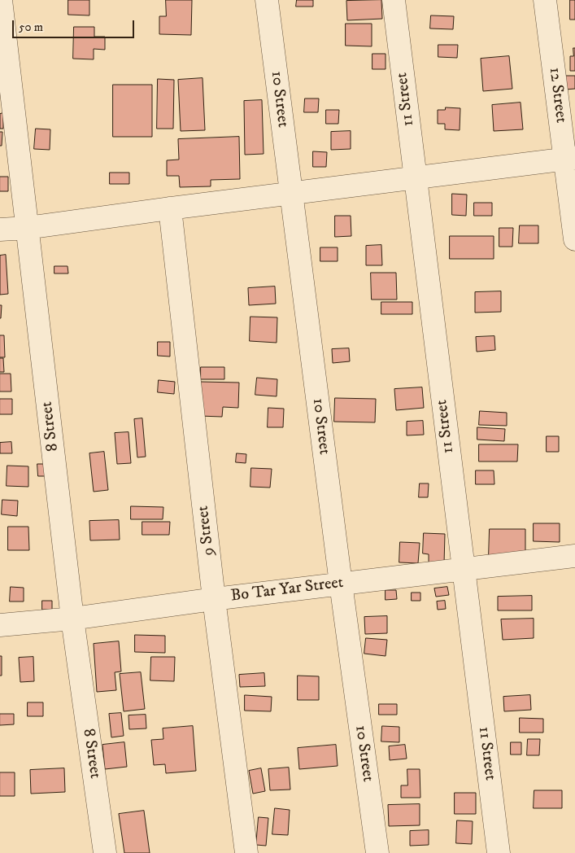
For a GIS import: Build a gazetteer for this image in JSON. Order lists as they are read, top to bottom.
{
  "streets": {
    "street": [
      "12 Street",
      "10 Street",
      "11 Street",
      "8 Street",
      "9 Street",
      "Bo Tar Yar Street"
    ]
  },
  "crossings": [
    ["10 Street", "Bo Tar Yar Street"],
    ["11 Street", "Bo Tar Yar Street"],
    ["8 Street", "Bo Tar Yar Street"],
    ["9 Street", "Bo Tar Yar Street"]
  ],
  "scale_bar": "50 m"
}
